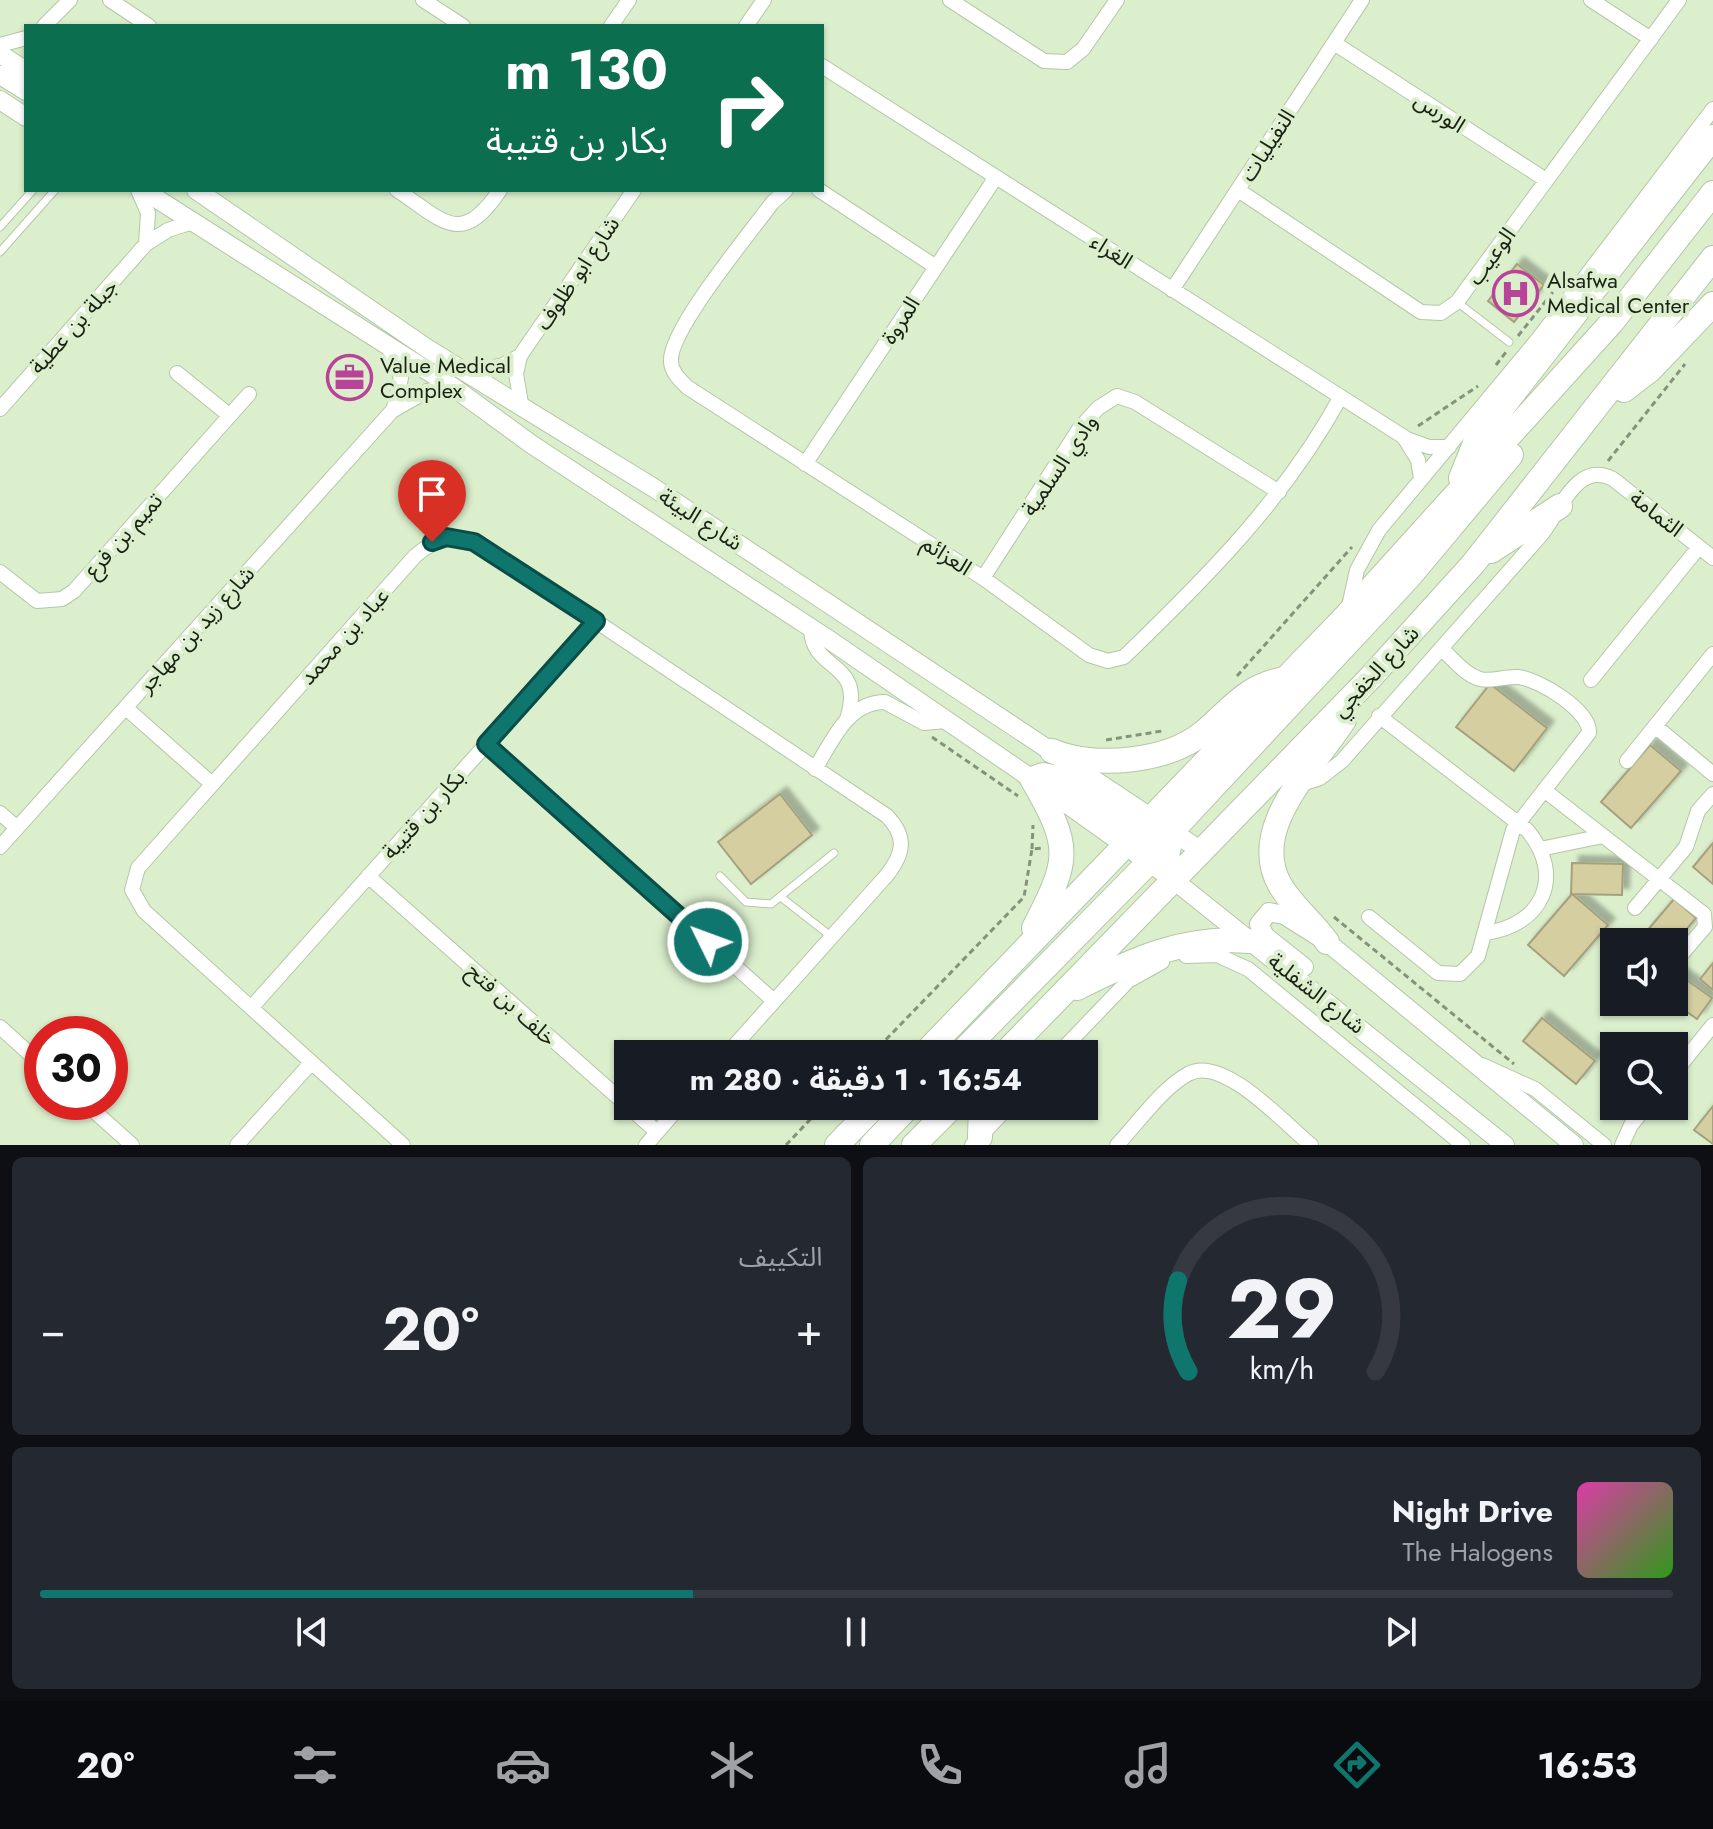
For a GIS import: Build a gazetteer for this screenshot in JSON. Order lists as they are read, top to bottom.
{
  "streets": {
    "highway": ["شارع الخفجي"],
    "street": [
      "الورس",
      "النفيليات",
      "الغراء",
      "الوعيب",
      "شارع ابو ظلوف",
      "المروة",
      "جبلة بن عطية",
      "وادي السلمية",
      "الثمامة",
      "شارع البيئة",
      "تميم بن فرع",
      "العزائم",
      "شارع زيد بن مهاجر",
      "عباد بن محمد",
      "بكار بن قتيبة",
      "شارع الشفلية",
      "خلف بن فتح"
    ]
  },
  "crossings": [
    ["الورس", "النفيليات"],
    ["الورس", "الوعيب"],
    ["النفيليات", "الغراء"],
    ["النفيليات", "الوعيب"],
    ["الغراء", "المروة"],
    ["الغراء", "العزائم"],
    ["المروة", "العزائم"],
    ["جبلة بن عطية", "شارع البيئة"],
    ["وادي السلمية", "العزائم"],
    ["الثمامة", "شارع الخفجي"],
    ["شارع البيئة", "شارع زيد بن مهاجر"],
    ["عباد بن محمد", "بكار بن قتيبة"],
    ["شارع الخفجي", "شارع الشفلية"],
    ["بكار بن قتيبة", "خلف بن فتح"]
  ],
  "places": {
    "hospital": ["Alsafwa Medical Center"],
    "office": ["Value Medical Complex"]
  },
  "page": {
    "turn": ["130 m", "بكار بن قتيبة"],
    "limit": "30",
    "trip": "16:54 · 1 دقيقة · 280 m",
    "tile": "التكييف",
    "heat": ["−", "20°", "+"],
    "song": ["Night Drive", "The Halogens"],
    "tabs": ["16:53", "20°"],
    "gauge": ["29", "km/h"]
  }
}
